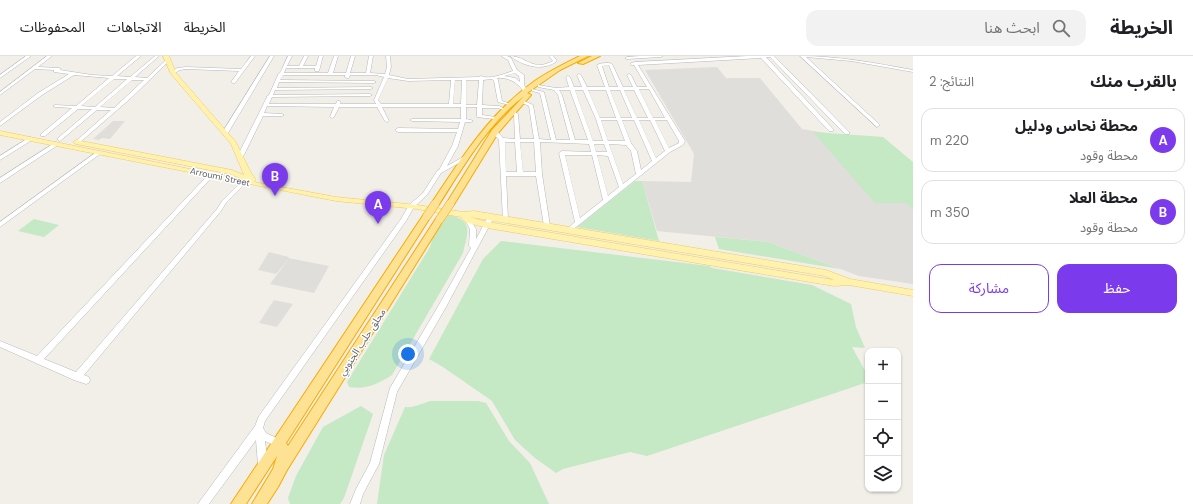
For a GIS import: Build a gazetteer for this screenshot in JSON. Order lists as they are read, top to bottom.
{
  "streets": {
    "highway": ["محلق حلب الجنوبي"],
    "main road": ["Arroumi Street"]
  },
  "page": {
    "header": "الخريطة",
    "search": "ابحث هنا",
    "nav": ["الخريطة", "الاتجاهات", "المحفوظات"],
    "heading": ["بالقرب منك", "النتائج: 2"],
    "list": [
      {
        "mark": "A",
        "name": "محطة نحاس ودليل",
        "note": "محطة وقود",
        "value": "220 m"
      },
      {
        "mark": "B",
        "name": "محطة العلا",
        "note": "محطة وقود",
        "value": "350 m"
      }
    ],
    "pins": ["B", "A"],
    "buttons": ["حفظ", "مشاركة"],
    "map_buttons": ["+", "−"]
  }
}
